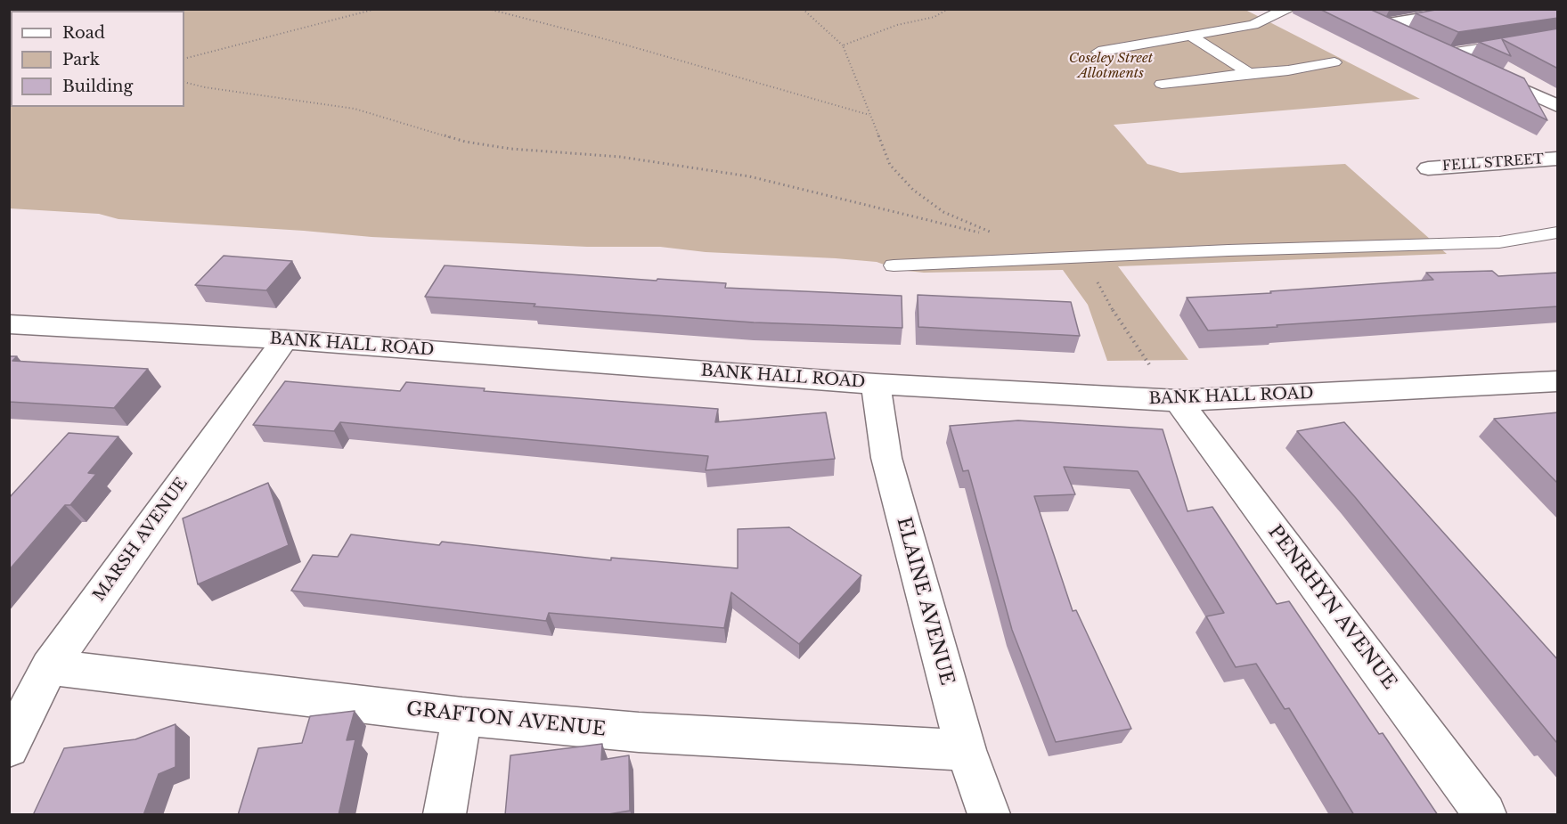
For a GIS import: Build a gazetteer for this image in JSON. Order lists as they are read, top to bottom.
{
  "streets": {
    "street": [
      "FELL STREET",
      "BANK HALL ROAD",
      "MARSH AVENUE",
      "ELAINE AVENUE",
      "PENRHYN AVENUE",
      "GRAFTON AVENUE"
    ]
  },
  "crossings": [
    ["BANK HALL ROAD", "MARSH AVENUE"],
    ["BANK HALL ROAD", "ELAINE AVENUE"],
    ["BANK HALL ROAD", "PENRHYN AVENUE"],
    ["MARSH AVENUE", "GRAFTON AVENUE"],
    ["ELAINE AVENUE", "GRAFTON AVENUE"]
  ],
  "parks": ["Coseley Street Allotments"],
  "legend": ["Road", "Park", "Building"]
}
